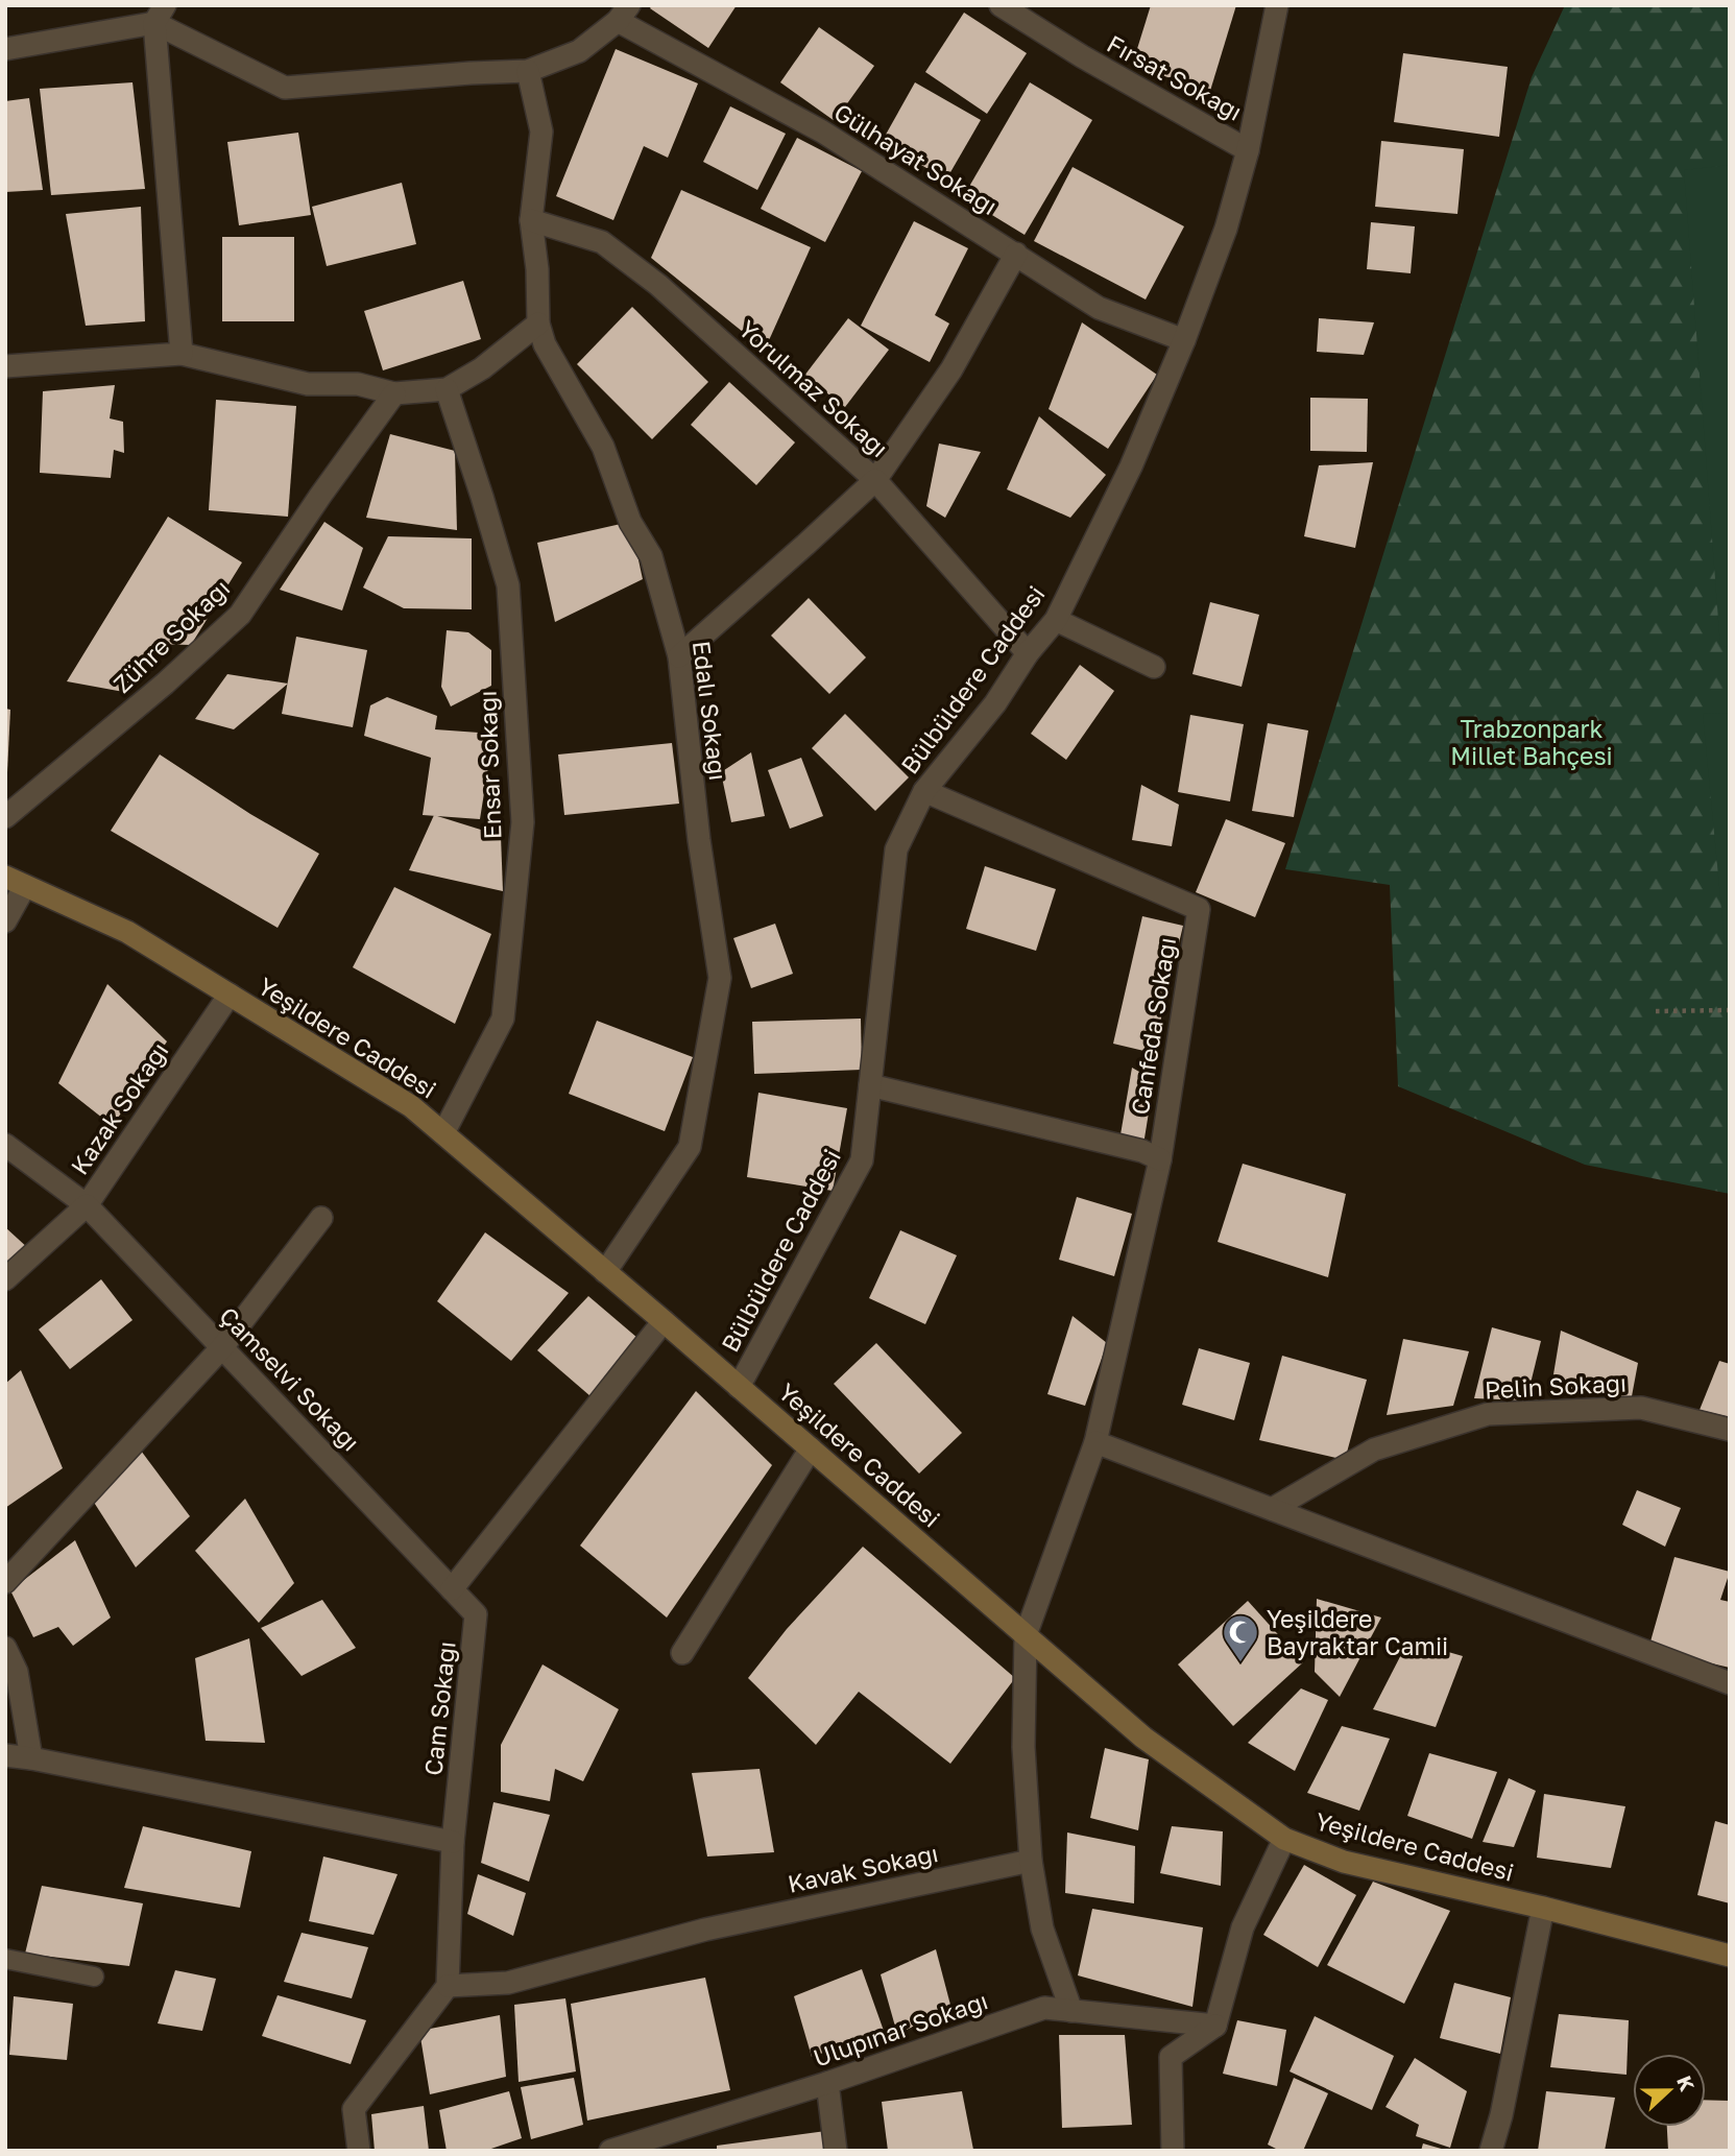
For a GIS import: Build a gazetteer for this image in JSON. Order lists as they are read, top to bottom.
{
  "streets": {
    "street": [
      "Fırsat Sokağı",
      "Gülhayat Sokağı",
      "Yorulmaz Sokağı",
      "Zühre Sokağı",
      "Bülbüldere Caddesi",
      "Edalı Sokağı",
      "Ensar Sokağı",
      "Canfeda Sokağı",
      "Yeşildere Caddesi",
      "Kazak Sokağı",
      "Çamselvi Sokağı",
      "Pelin Sokağı",
      "Cam Sokağı",
      "Kavak Sokağı",
      "Ulupınar Sokağı"
    ]
  },
  "crossings": [
    ["Fırsat Sokağı", "Bülbüldere Caddesi"],
    ["Gülhayat Sokağı", "Yorulmaz Sokağı"],
    ["Gülhayat Sokağı", "Bülbüldere Caddesi"],
    ["Yorulmaz Sokağı", "Edalı Sokağı"],
    ["Bülbüldere Caddesi", "Canfeda Sokağı"],
    ["Bülbüldere Caddesi", "Yeşildere Caddesi"],
    ["Edalı Sokağı", "Yeşildere Caddesi"],
    ["Ensar Sokağı", "Yeşildere Caddesi"],
    ["Canfeda Sokağı", "Yeşildere Caddesi"],
    ["Yeşildere Caddesi", "Kazak Sokağı"],
    ["Kazak Sokağı", "Çamselvi Sokağı"],
    ["Çamselvi Sokağı", "Cam Sokağı"],
    ["Cam Sokağı", "Kavak Sokağı"]
  ],
  "parks": ["Trabzonpark Millet Bahçesi"],
  "places": {
    "mosque": ["Yeşildere Bayraktar Camii"]
  },
  "north": "right"
}
